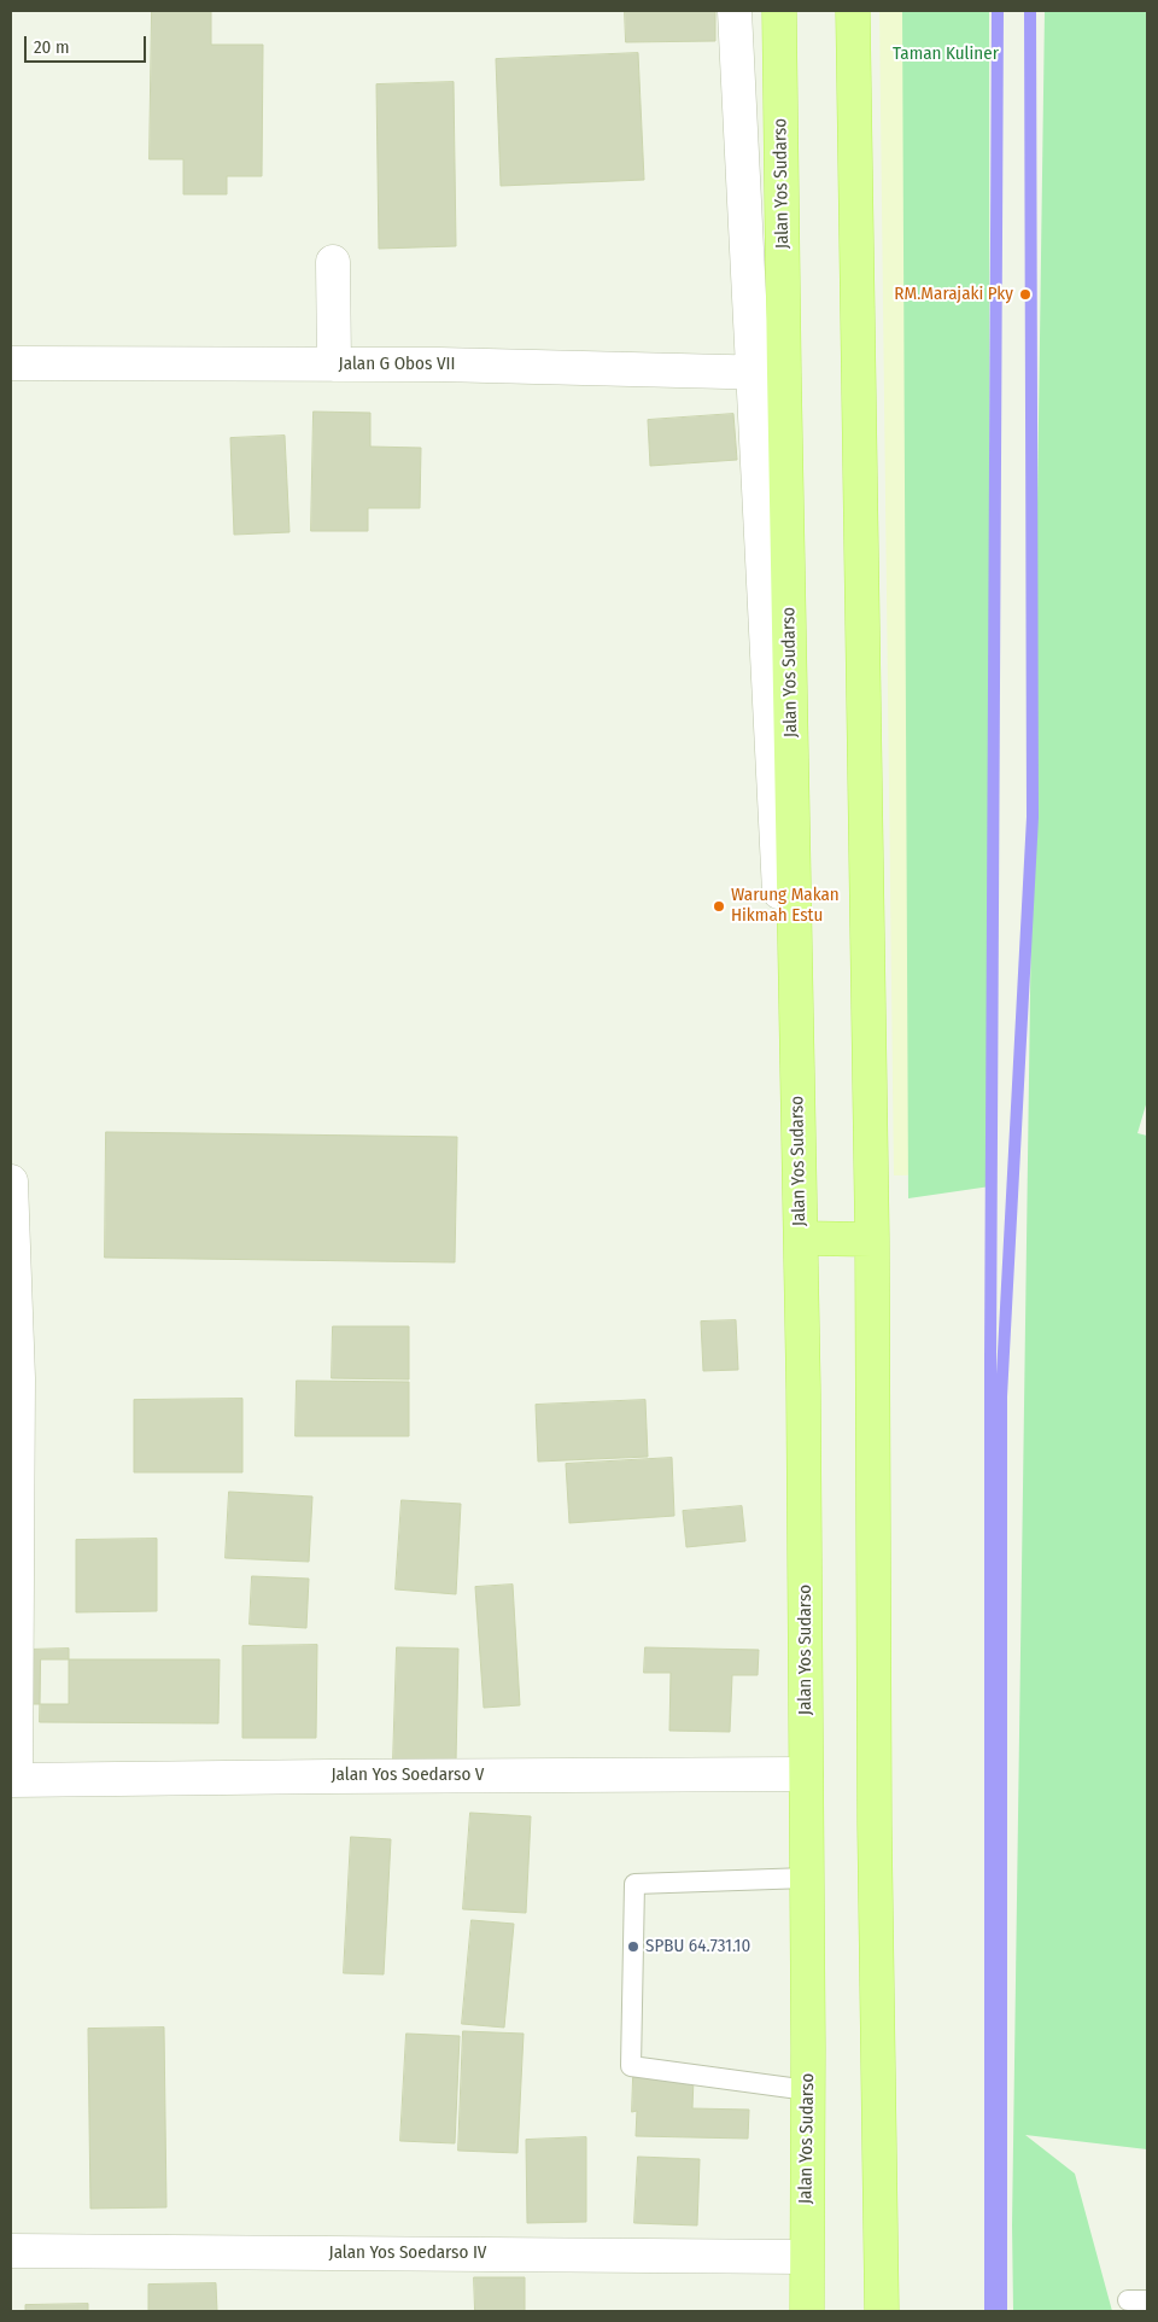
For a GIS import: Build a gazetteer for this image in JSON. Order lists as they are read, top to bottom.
{
  "streets": {
    "main road": ["Jalan Yos Sudarso"],
    "street": ["Jalan G Obos VII", "Jalan Yos Soedarso V", "Jalan Yos Soedarso IV"]
  },
  "crossings": [
    ["Jalan Yos Sudarso", "Jalan G Obos VII"],
    ["Jalan Yos Sudarso", "Jalan Yos Soedarso V"],
    ["Jalan Yos Sudarso", "Jalan Yos Soedarso IV"]
  ],
  "parks": ["Taman Kuliner"],
  "places": ["RM.Marajaki Pky", "Warung Makan Hikmah Estu", "SPBU 64.731.10"],
  "scale_bar": "20 m"
}
